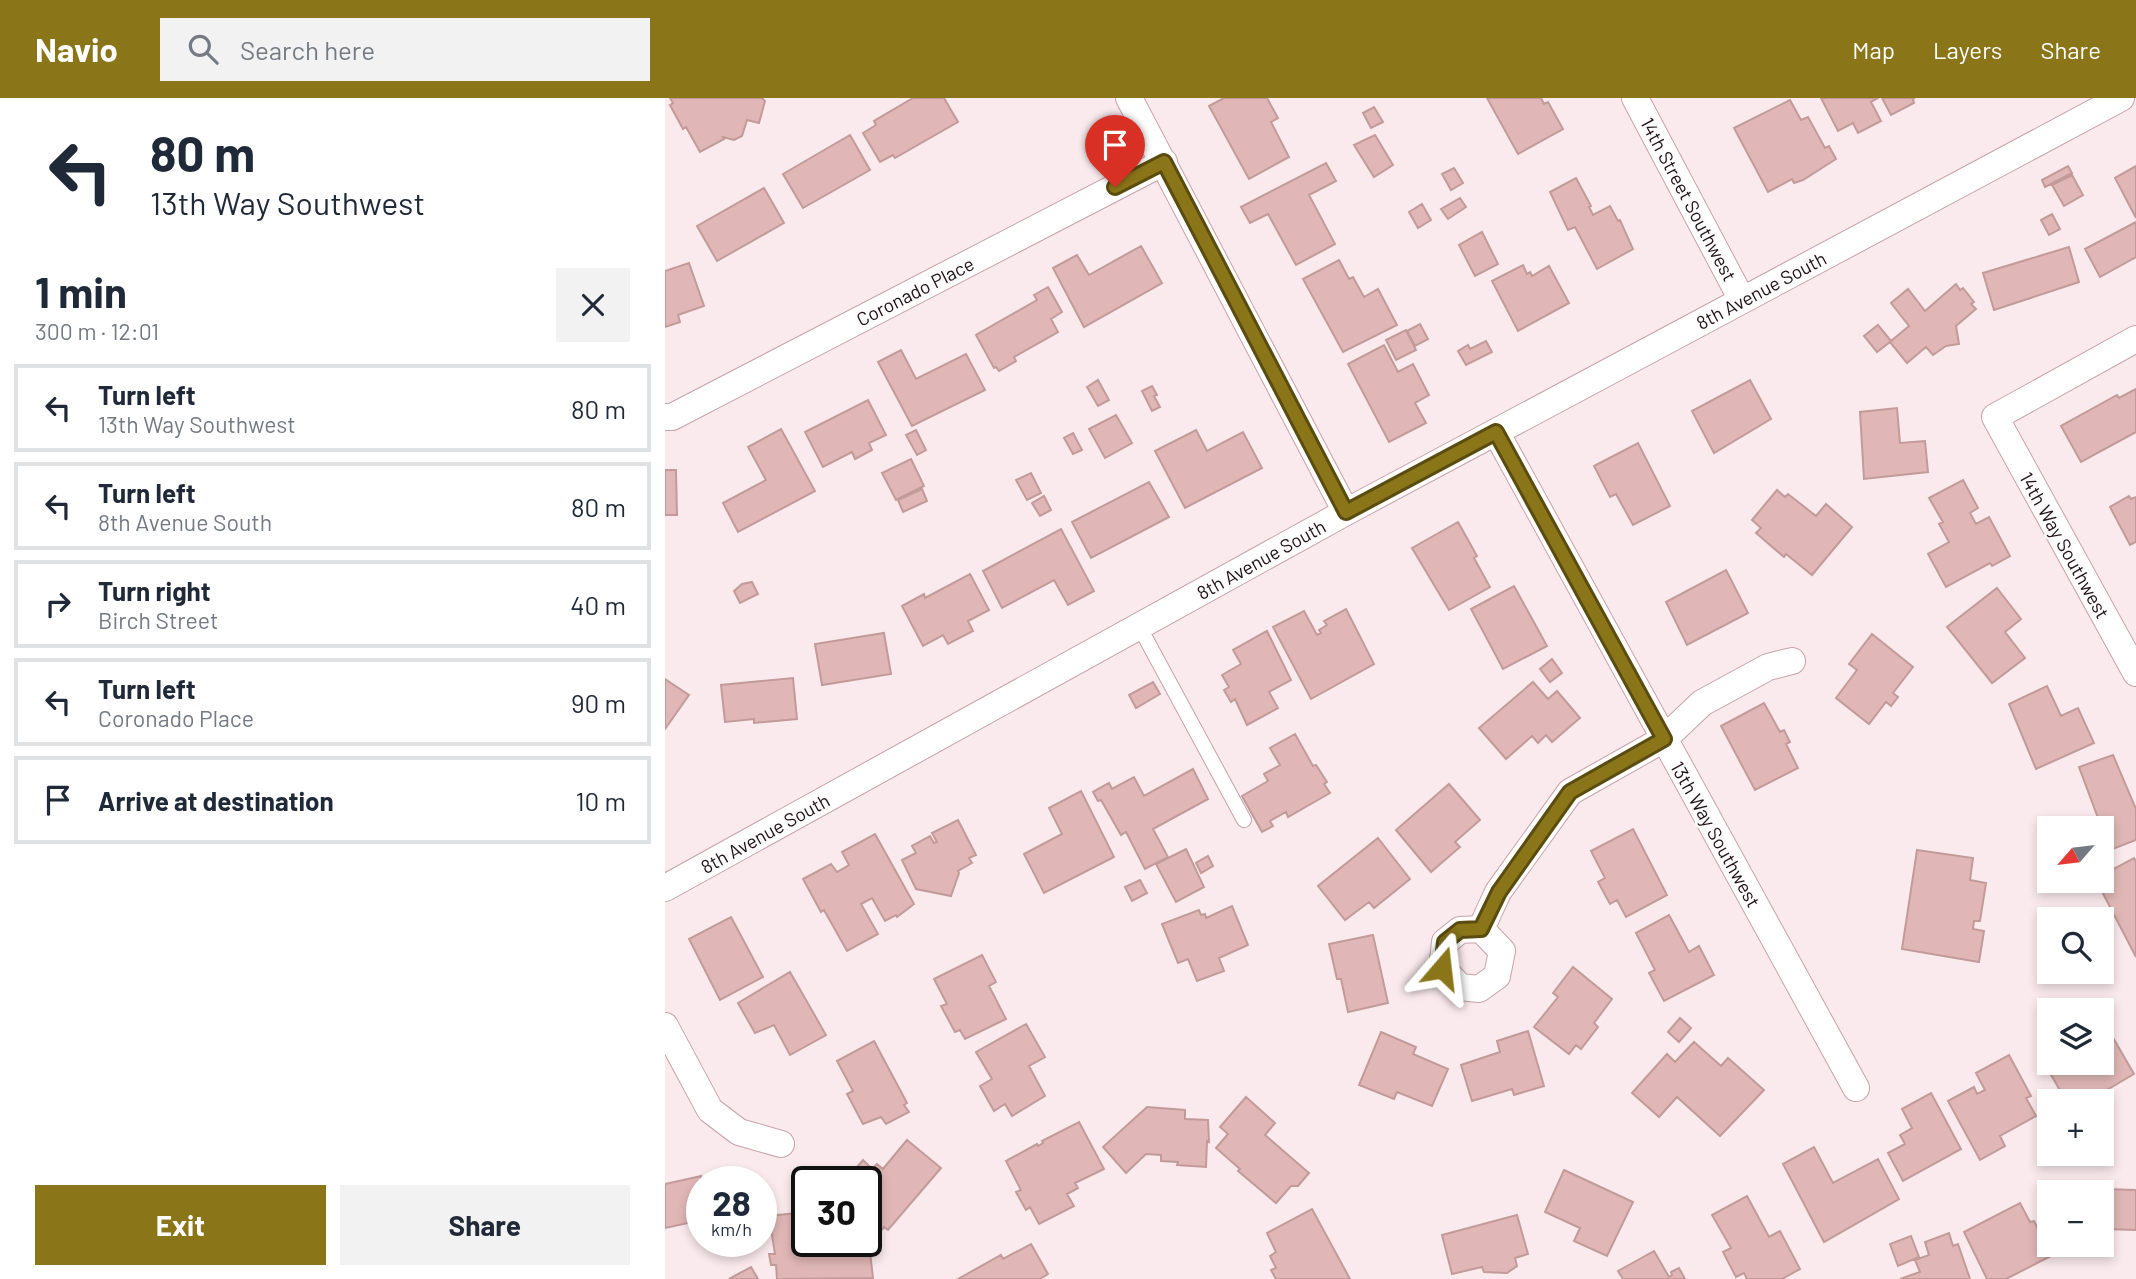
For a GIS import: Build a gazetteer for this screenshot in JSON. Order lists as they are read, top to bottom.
{
  "streets": {
    "street": [
      "14th Street Southwest",
      "8th Avenue South",
      "Coronado Place",
      "14th Way Southwest",
      "13th Way Southwest"
    ]
  },
  "crossings": [
    ["14th Street Southwest", "8th Avenue South"],
    ["8th Avenue South", "13th Way Southwest"]
  ],
  "north": "bottom left",
  "page": {
    "header": "Navio",
    "search": "Search here",
    "nav": ["Map", "Layers", "Share"],
    "turn": ["80 m", "13th Way Southwest"],
    "heading": ["1 min", "300 m · 12:01"],
    "list": [
      {
        "name": "Turn left",
        "note": "13th Way Southwest",
        "value": "80 m"
      },
      {
        "name": "Turn left",
        "note": "8th Avenue South",
        "value": "80 m"
      },
      {
        "name": "Turn right",
        "note": "Birch Street",
        "value": "40 m"
      },
      {
        "name": "Turn left",
        "note": "Coronado Place",
        "value": "90 m"
      },
      {
        "name": "Arrive at destination",
        "value": "10 m"
      }
    ],
    "map_buttons": ["+", "−"],
    "speed": "28 km/h",
    "limit": "30",
    "buttons": ["Exit", "Share"]
  }
}
